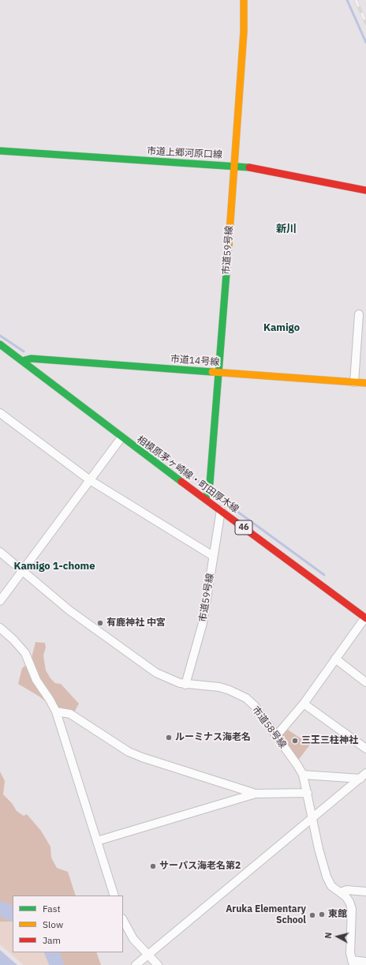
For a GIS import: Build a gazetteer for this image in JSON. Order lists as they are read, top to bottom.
{
  "streets": {
    "street": [
      "市道上郷河原口線",
      "市道59号線",
      "市道14号線",
      "相模原茅ヶ崎線・町田厚木線",
      "46",
      "市道58号線"
    ]
  },
  "crossings": [
    ["市道上郷河原口線", "市道59号線"],
    ["市道59号線", "市道14号線"],
    ["市道59号線", "相模原茅ヶ崎線・町田厚木線"],
    ["市道59号線", "市道58号線"],
    ["市道14号線", "相模原茅ヶ崎線・町田厚木線"]
  ],
  "districts": ["新川", "Kamigo", "Kamigo 1-chome"],
  "places": [
    "有鹿神社 中宮",
    "ルーミナス海老名",
    "三王三柱神社",
    "サーパス海老名第2",
    "東館",
    "Aruka Elementary School"
  ],
  "legend": ["Fast", "Slow", "Jam"],
  "north": "left"
}
